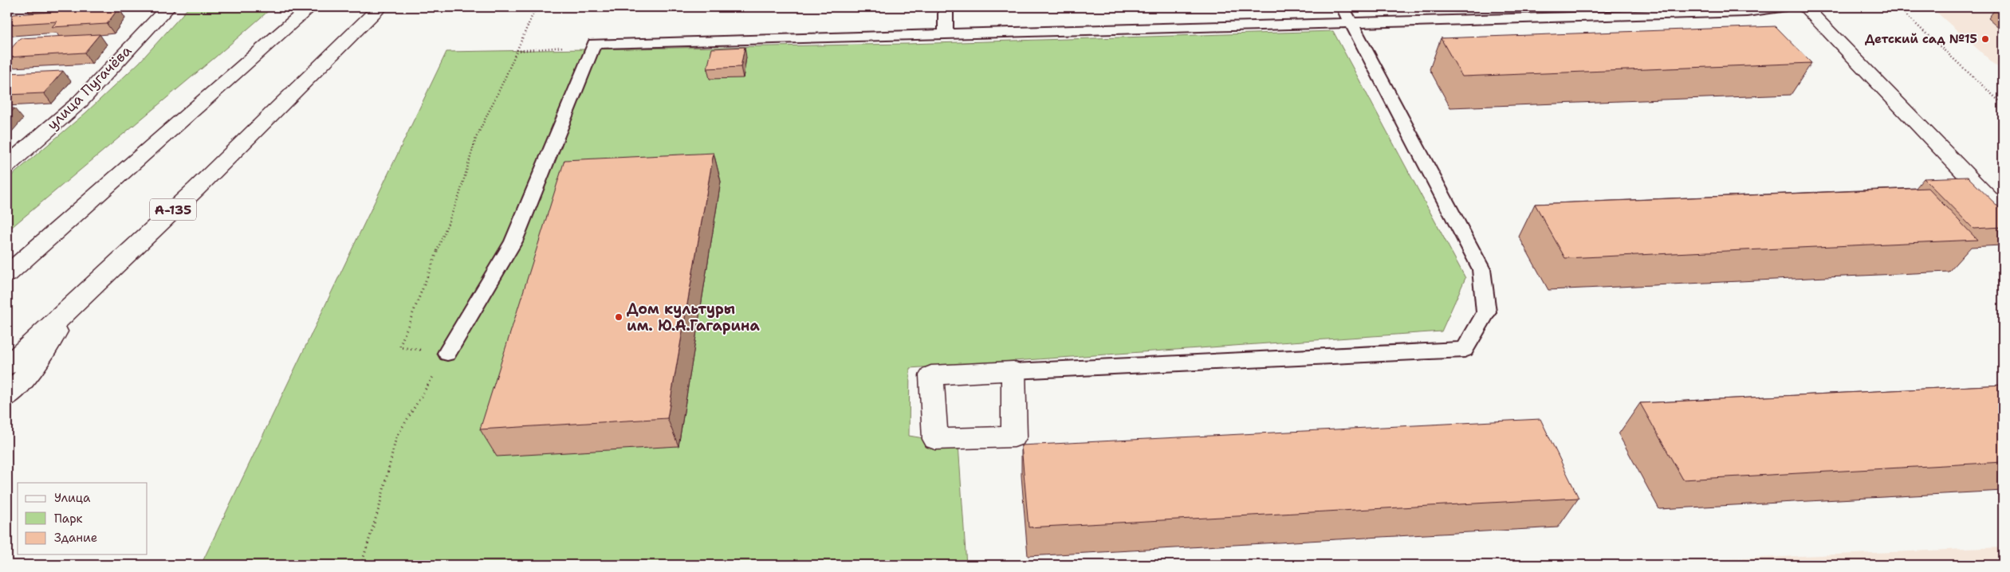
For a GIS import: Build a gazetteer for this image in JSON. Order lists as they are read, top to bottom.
{
  "streets": {
    "main road": ["улица Пугачёва", "А-135"]
  },
  "places": ["Детский сад №15", "Дом культуры им. Ю.А.Гагарина"],
  "legend": ["Улица", "Парк", "Здание"]
}
